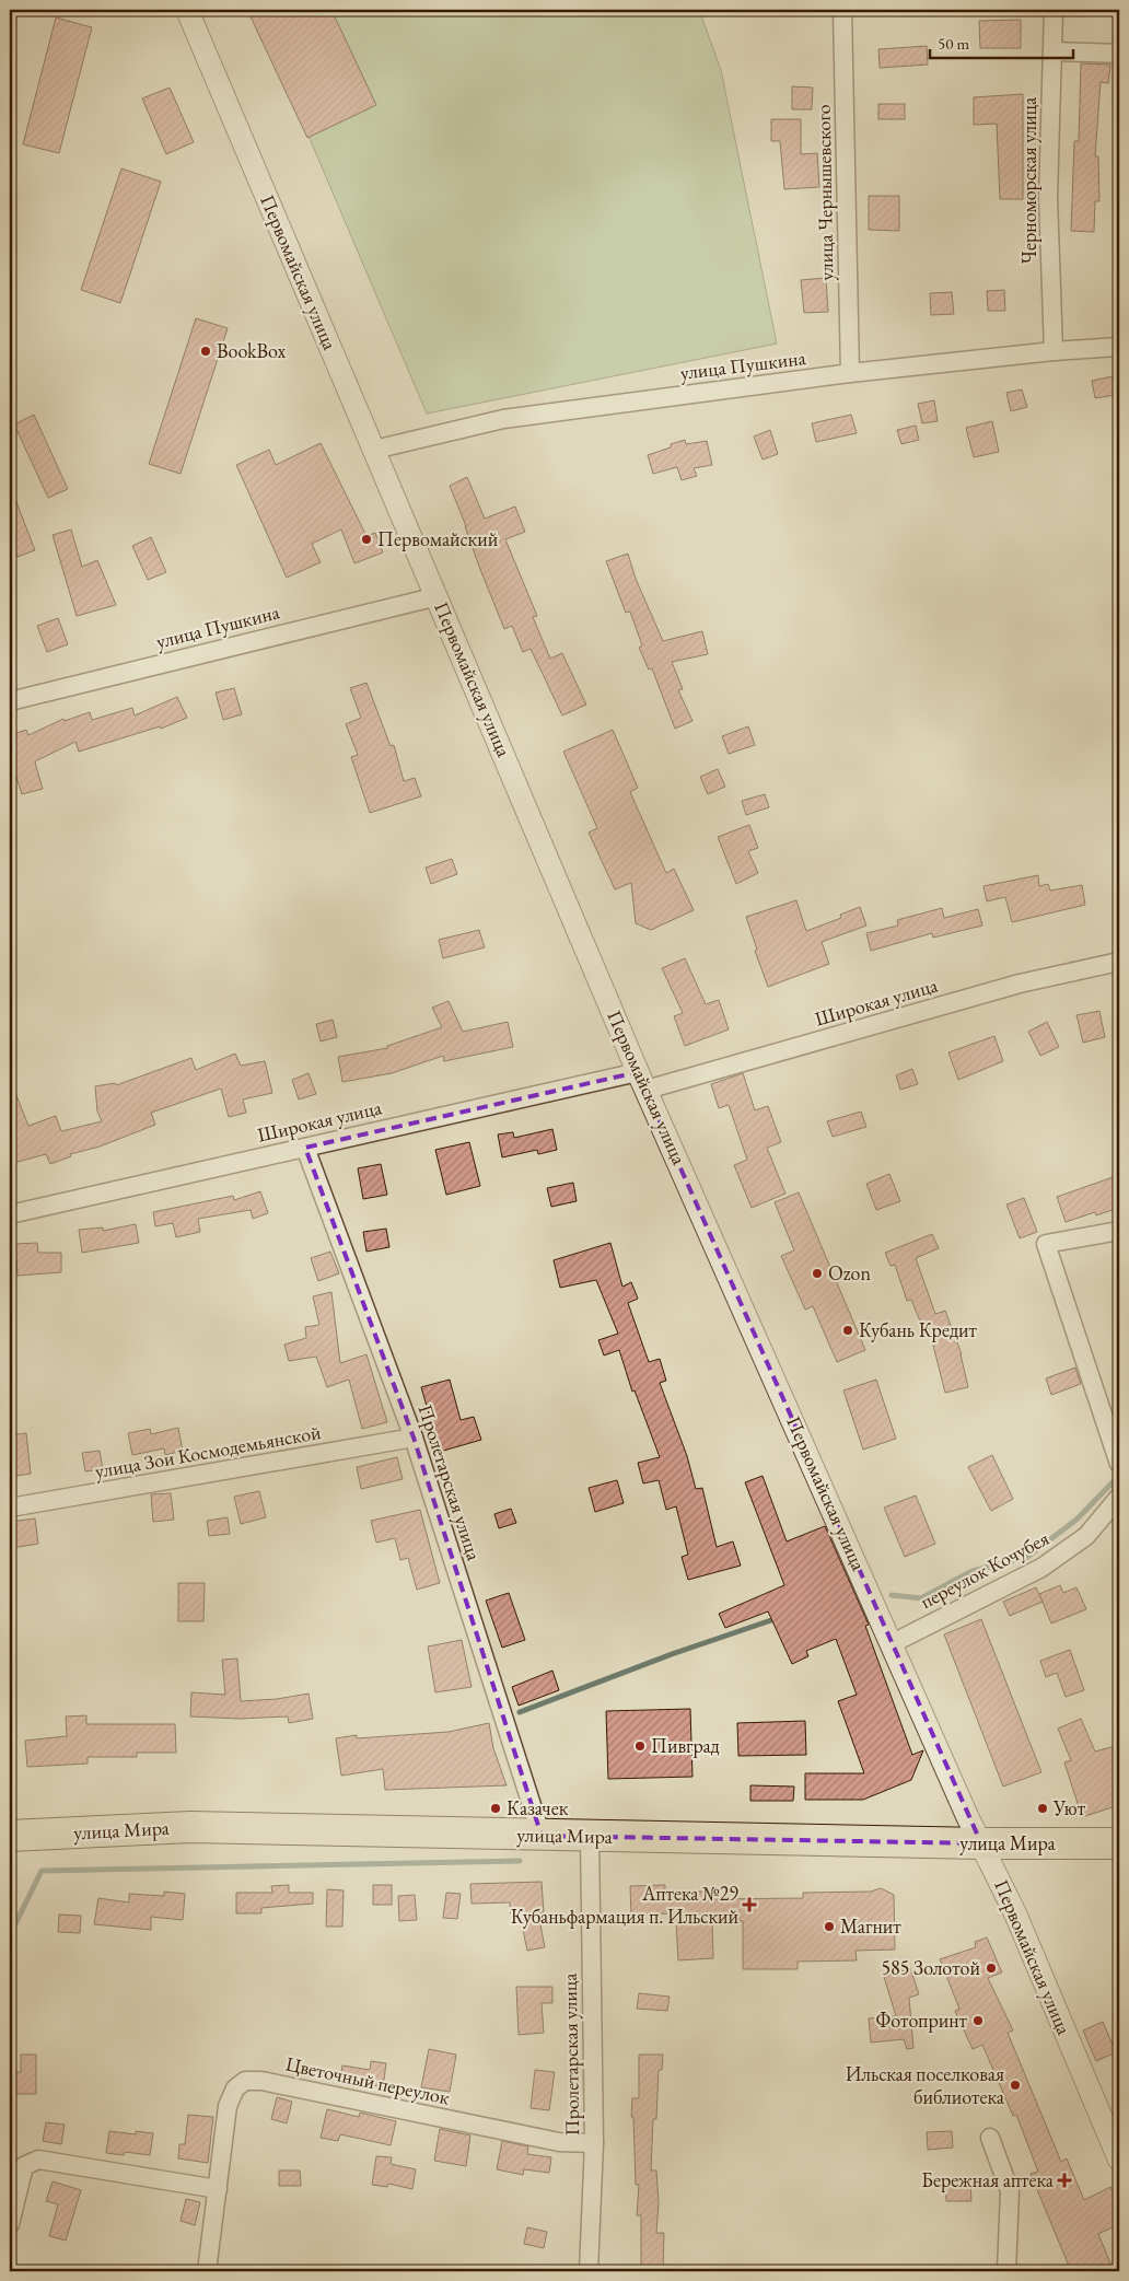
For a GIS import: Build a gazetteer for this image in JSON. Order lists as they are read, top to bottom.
{
  "streets": {
    "highway": ["улица Мира"],
    "street": [
      "Черноморская улица",
      "улица Чернышевского",
      "Первомайская улица",
      "улица Пушкина",
      "Широкая улица",
      "улица Зои Космодемьянской",
      "Пролетарская улица",
      "переулок Кочубея",
      "Цветочный переулок"
    ]
  },
  "crossings": [
    ["Черноморская улица", "улица Пушкина"],
    ["улица Чернышевского", "улица Пушкина"],
    ["Первомайская улица", "улица Пушкина"],
    ["Первомайская улица", "Широкая улица"],
    ["Первомайская улица", "переулок Кочубея"],
    ["Первомайская улица", "улица Мира"],
    ["Широкая улица", "Пролетарская улица"],
    ["улица Зои Космодемьянской", "Пролетарская улица"],
    ["Пролетарская улица", "улица Мира"],
    ["Пролетарская улица", "Цветочный переулок"]
  ],
  "places": {
    "other": [
      "BookBox",
      "Первомайский",
      "Ozon",
      "Кубань Кредит",
      "Пивград",
      "Казачек",
      "Уют",
      "Магнит",
      "585 Золотой",
      "Фотопринт",
      "Ильская поселковая библиотека"
    ],
    "health": ["Аптека №29 Кубаньфармация п. Ильский", "Бережная аптека"]
  },
  "scale_bar": "50 m"
}
